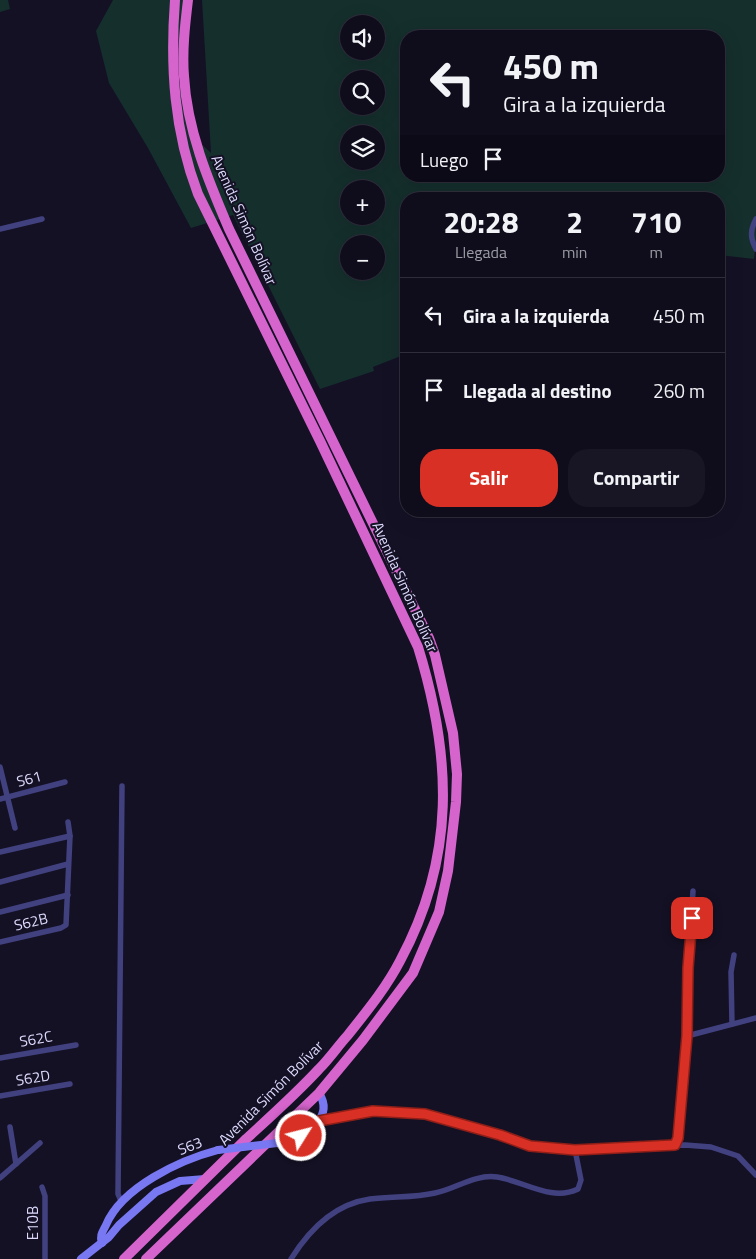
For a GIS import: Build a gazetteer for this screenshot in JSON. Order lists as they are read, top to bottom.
{
  "streets": {
    "highway": ["Avenida Simón Bolívar"],
    "main road": ["S63"],
    "street": [
      "S61",
      "S62B",
      "S62C",
      "S62D",
      "E10B"
    ]
  },
  "crossings": [
    ["Avenida Simón Bolívar", "S63"]
  ],
  "page": {
    "map_buttons": ["+", "−"],
    "turn": ["450 m", "Gira a la izquierda"],
    "then": "Luego",
    "eta": [
      "20:28",
      "Llegada",
      "2",
      "min",
      "710",
      "m"
    ],
    "list": [
      {
        "name": "Gira a la izquierda",
        "value": "450 m"
      },
      {
        "name": "Llegada al destino",
        "value": "260 m"
      }
    ],
    "buttons": ["Salir", "Compartir"]
  }
}
